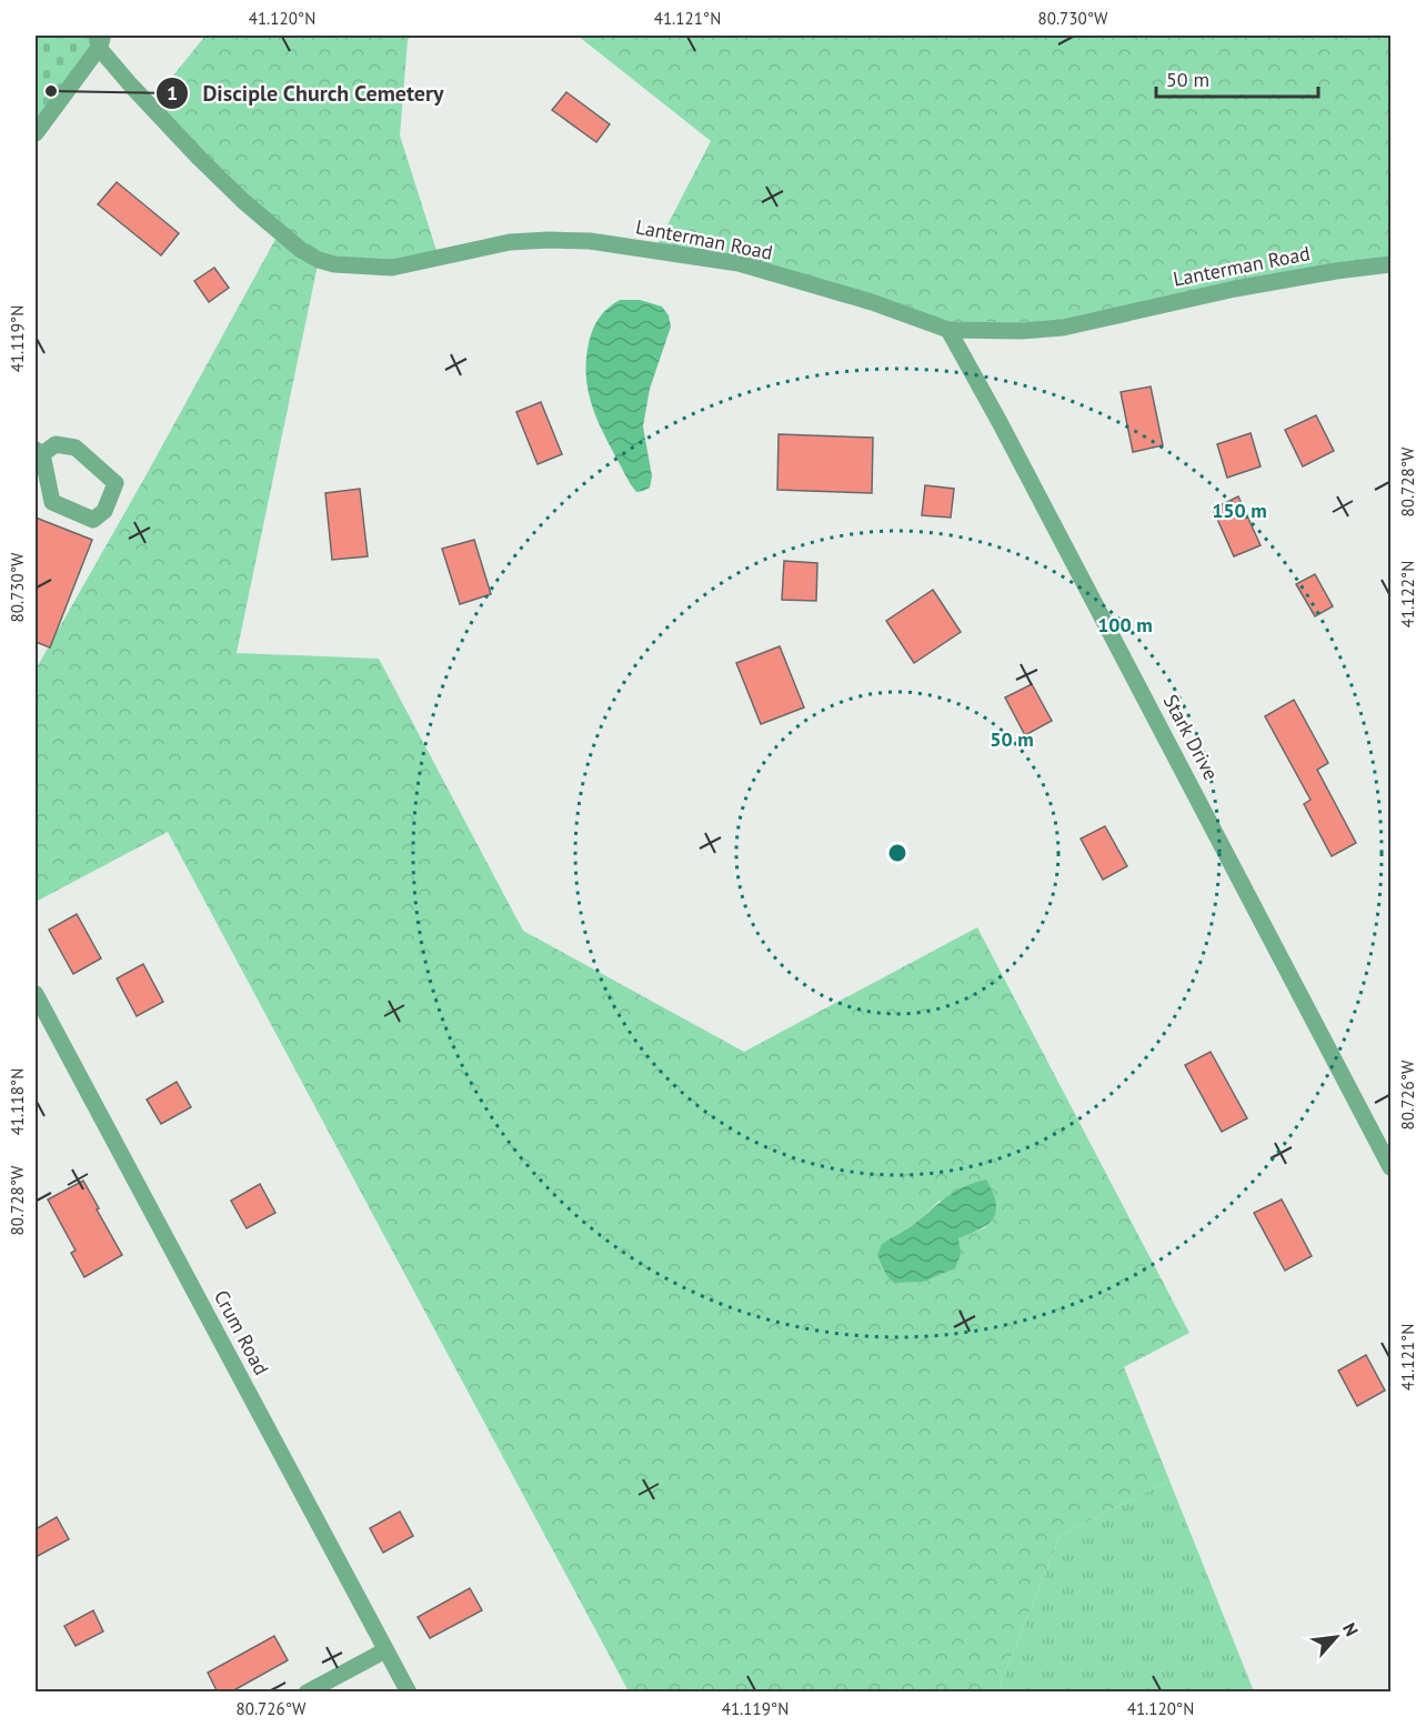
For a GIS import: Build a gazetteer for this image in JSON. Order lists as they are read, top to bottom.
{
  "streets": {
    "street": ["Lanterman Road", "Stark Drive", "Crum Road"]
  },
  "crossings": [
    ["Lanterman Road", "Stark Drive"]
  ],
  "places": ["Disciple Church Cemetery"],
  "scale_bar": "50 m",
  "north": "top right",
  "coordinates": [
    "41.120°N",
    "41.121°N",
    "80.730°W",
    "41.119°N",
    "80.728°W",
    "41.122°N",
    "80.726°W",
    "41.118°N"
  ],
  "rings": ["150 m", "100 m", "50 m"]
}
